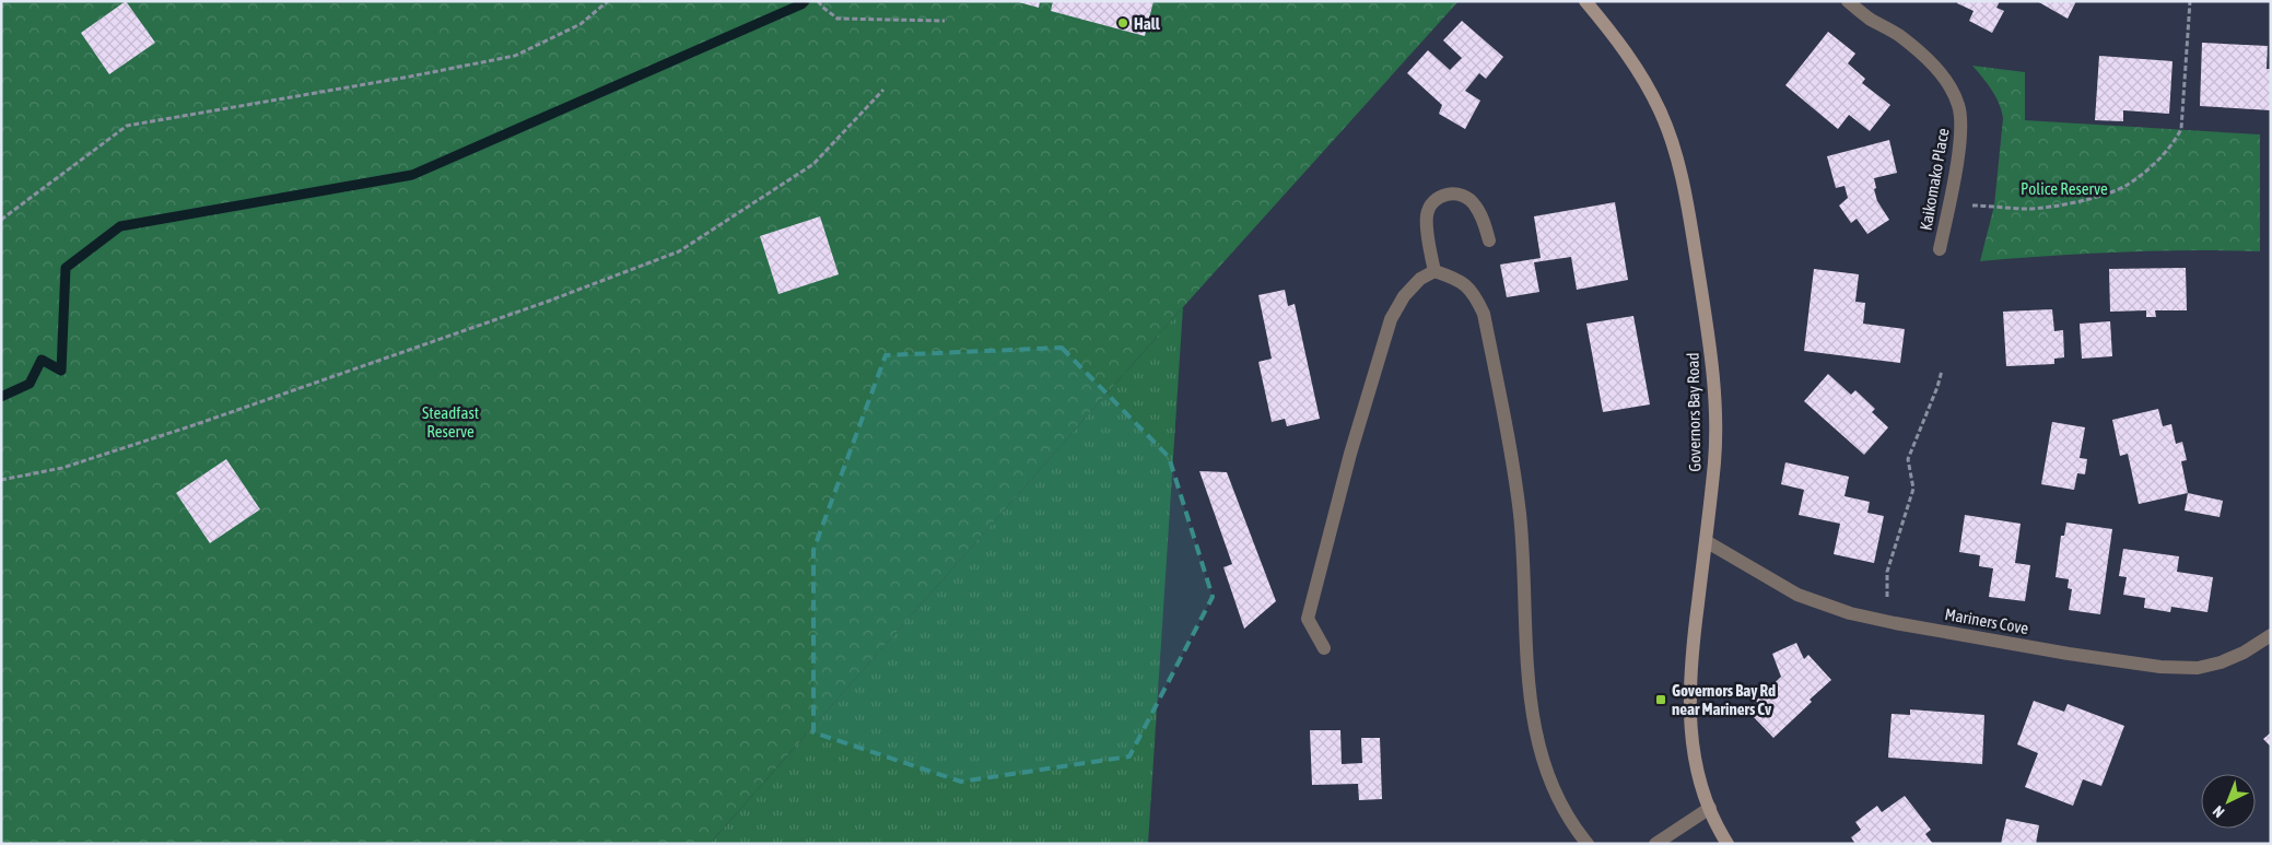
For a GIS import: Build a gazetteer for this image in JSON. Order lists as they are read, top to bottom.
{
  "streets": {
    "main road": ["Governors Bay Road"],
    "street": ["Kaikomako Place", "Mariners Cove"]
  },
  "crossings": [
    ["Governors Bay Road", "Mariners Cove"]
  ],
  "parks": ["Police Reserve", "Steadfast Reserve"],
  "places": {
    "other": ["Hall"],
    "transit": ["Governors Bay Rd near Mariners Cv"]
  },
  "north": "bottom left"
}
